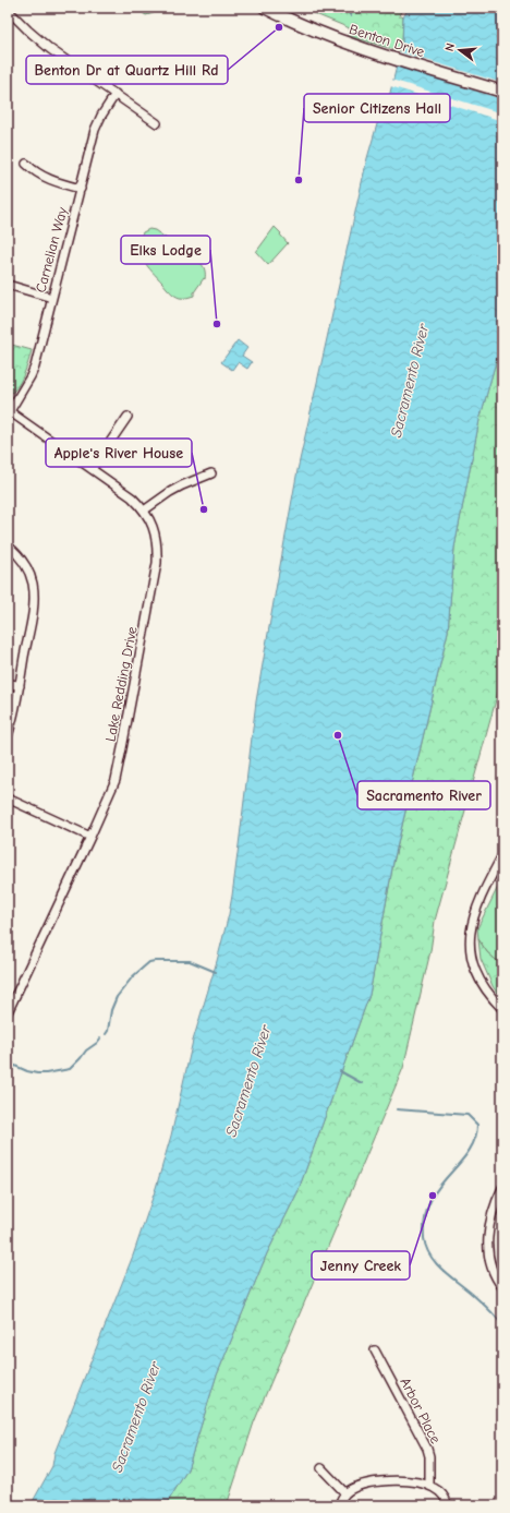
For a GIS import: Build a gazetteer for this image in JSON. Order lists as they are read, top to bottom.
{
  "streets": {
    "street": [
      "Benton Drive",
      "Carnelian Way",
      "Lake Redding Drive",
      "Arbor Place"
    ]
  },
  "crossings": [
    ["Carnelian Way", "Lake Redding Drive"]
  ],
  "water": ["Sacramento River"],
  "places": [
    "Benton Dr at Quartz Hill Rd",
    "Senior Citizens Hall",
    "Elks Lodge",
    "Apple's River House",
    "Sacramento River",
    "Jenny Creek"
  ],
  "north": "left"
}
